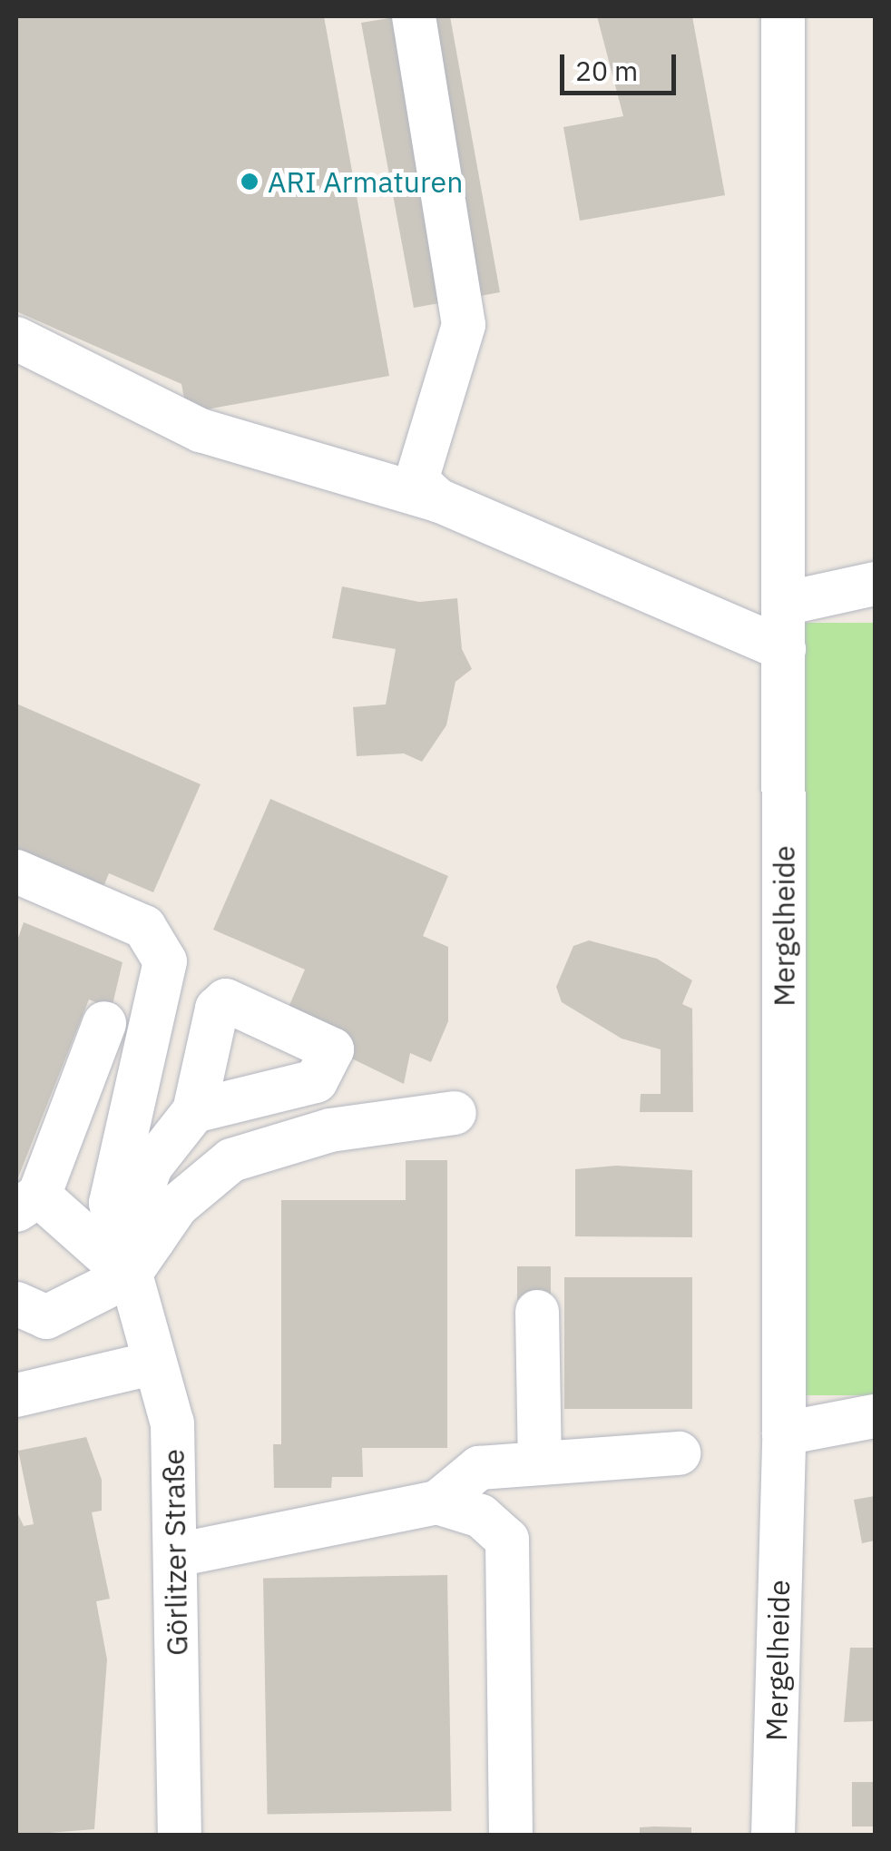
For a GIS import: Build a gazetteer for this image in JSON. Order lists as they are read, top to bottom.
{
  "streets": {
    "street": ["Mergelheide", "Görlitzer Straße"]
  },
  "places": ["ARI Armaturen"],
  "scale_bar": "20 m"
}
